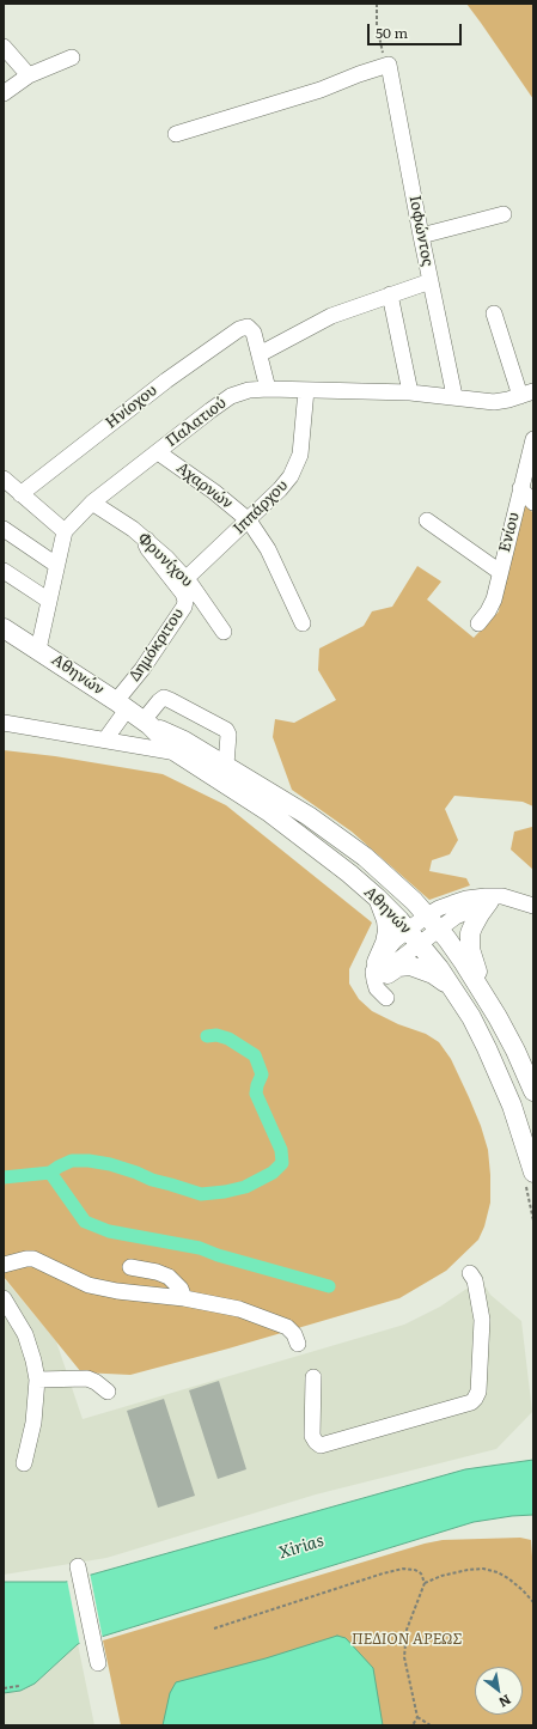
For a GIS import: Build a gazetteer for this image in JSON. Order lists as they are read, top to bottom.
{
  "streets": {
    "main road": ["Αθηνών"],
    "street": [
      "Ιοφώντος",
      "Ηνίοχου",
      "Παλατιού",
      "Αχαρνών",
      "Ιππάρχου",
      "Ενίου",
      "Φρυνίχου",
      "Δημόκριτου"
    ]
  },
  "crossings": [
    ["Ιοφώντος", "Παλατιού"],
    ["Παλατιού", "Αχαρνών"],
    ["Παλατιού", "Ιππάρχου"],
    ["Παλατιού", "Φρυνίχου"],
    ["Παλατιού", "Αθηνών"],
    ["Αχαρνών", "Ιππάρχου"],
    ["Ιππάρχου", "Φρυνίχου"],
    ["Φρυνίχου", "Δημόκριτου"],
    ["Δημόκριτου", "Αθηνών"]
  ],
  "water": ["Xirias"],
  "parks": ["ΠΕΔΙΟΝ ΑΡΕΩΣ"],
  "scale_bar": "50 m",
  "north": "bottom right"
}
